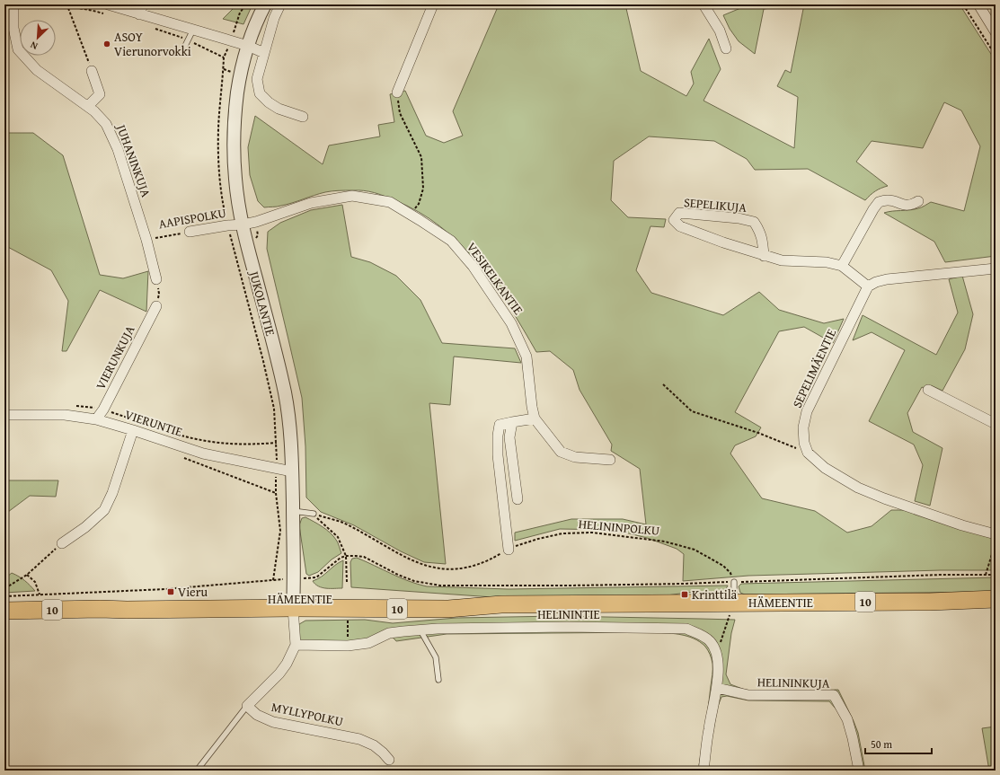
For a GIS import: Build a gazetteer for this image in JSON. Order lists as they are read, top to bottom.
{
  "streets": {
    "highway": ["HÄMEENTIE", "10"],
    "street": [
      "JUHANINKUJA",
      "SEPELIKUJA",
      "AAPISPOLKU",
      "VESIKELKANTIE",
      "JUKOLANTIE",
      "VIERUNKUJA",
      "SEPELIMÄENTIE",
      "VIERUNTIE",
      "HELININTIE",
      "HELININKUJA",
      "MYLLYPOLKU"
    ],
    "path": ["HELININPOLKU"]
  },
  "crossings": [
    ["JUHANINKUJA", "AAPISPOLKU"],
    ["SEPELIKUJA", "SEPELIMÄENTIE"],
    ["AAPISPOLKU", "VESIKELKANTIE"],
    ["AAPISPOLKU", "JUKOLANTIE"],
    ["VESIKELKANTIE", "JUKOLANTIE"],
    ["JUKOLANTIE", "VIERUNTIE"],
    ["JUKOLANTIE", "HÄMEENTIE"],
    ["JUKOLANTIE", "MYLLYPOLKU"],
    ["VIERUNKUJA", "VIERUNTIE"],
    ["HÄMEENTIE", "MYLLYPOLKU"],
    ["HELININTIE", "MYLLYPOLKU"]
  ],
  "places": {
    "other": ["ASOY Vierunorvokki"],
    "transit": ["Vieru", "Krinttilä"]
  },
  "scale_bar": "50 m",
  "north": "bottom left"
}
